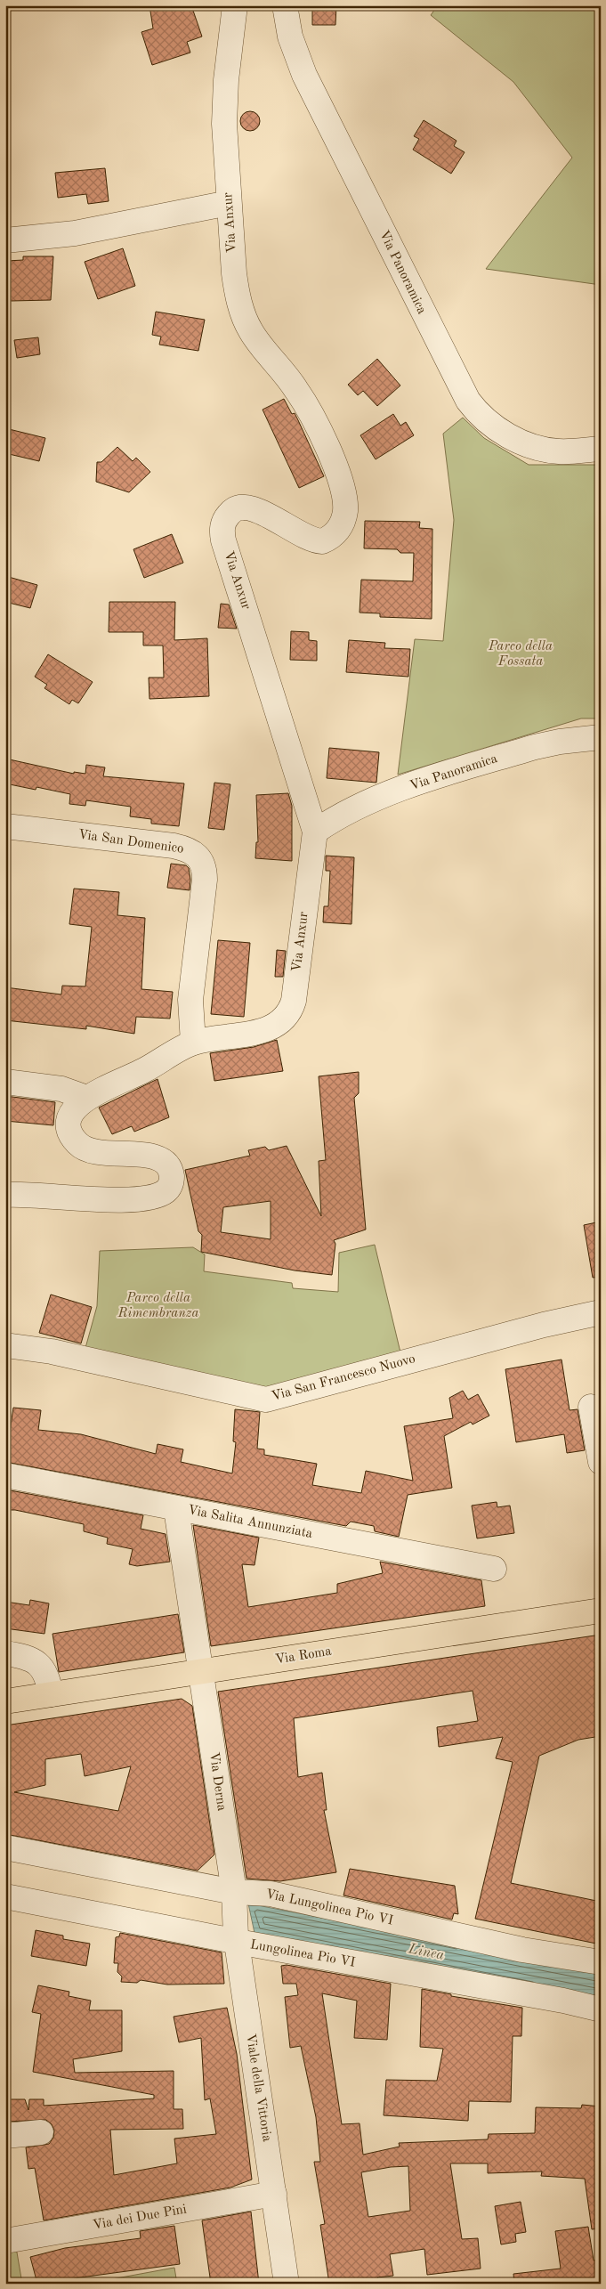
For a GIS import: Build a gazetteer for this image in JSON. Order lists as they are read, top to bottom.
{
  "streets": {
    "main road": ["Via Roma"],
    "street": [
      "Via Anxur",
      "Via Panoramica",
      "Via San Domenico",
      "Via San Francesco Nuovo",
      "Via Salita Annunziata",
      "Via Derna",
      "Via Lungolinea Pio VI",
      "Lungolinea Pio VI",
      "Viale della Vittoria",
      "Via dei Due Pini"
    ]
  },
  "crossings": [
    ["Via Anxur", "Via Panoramica"],
    ["Via Anxur", "Via San Domenico"],
    ["Via Salita Annunziata", "Via Derna"],
    ["Via Roma", "Via Derna"],
    ["Via Derna", "Via Lungolinea Pio VI"],
    ["Via Derna", "Viale della Vittoria"],
    ["Via Lungolinea Pio VI", "Viale della Vittoria"],
    ["Lungolinea Pio VI", "Viale della Vittoria"],
    ["Viale della Vittoria", "Via dei Due Pini"]
  ],
  "water": ["Linea"],
  "parks": ["Parco della Fossata", "Parco della Rimembranza"]
}
